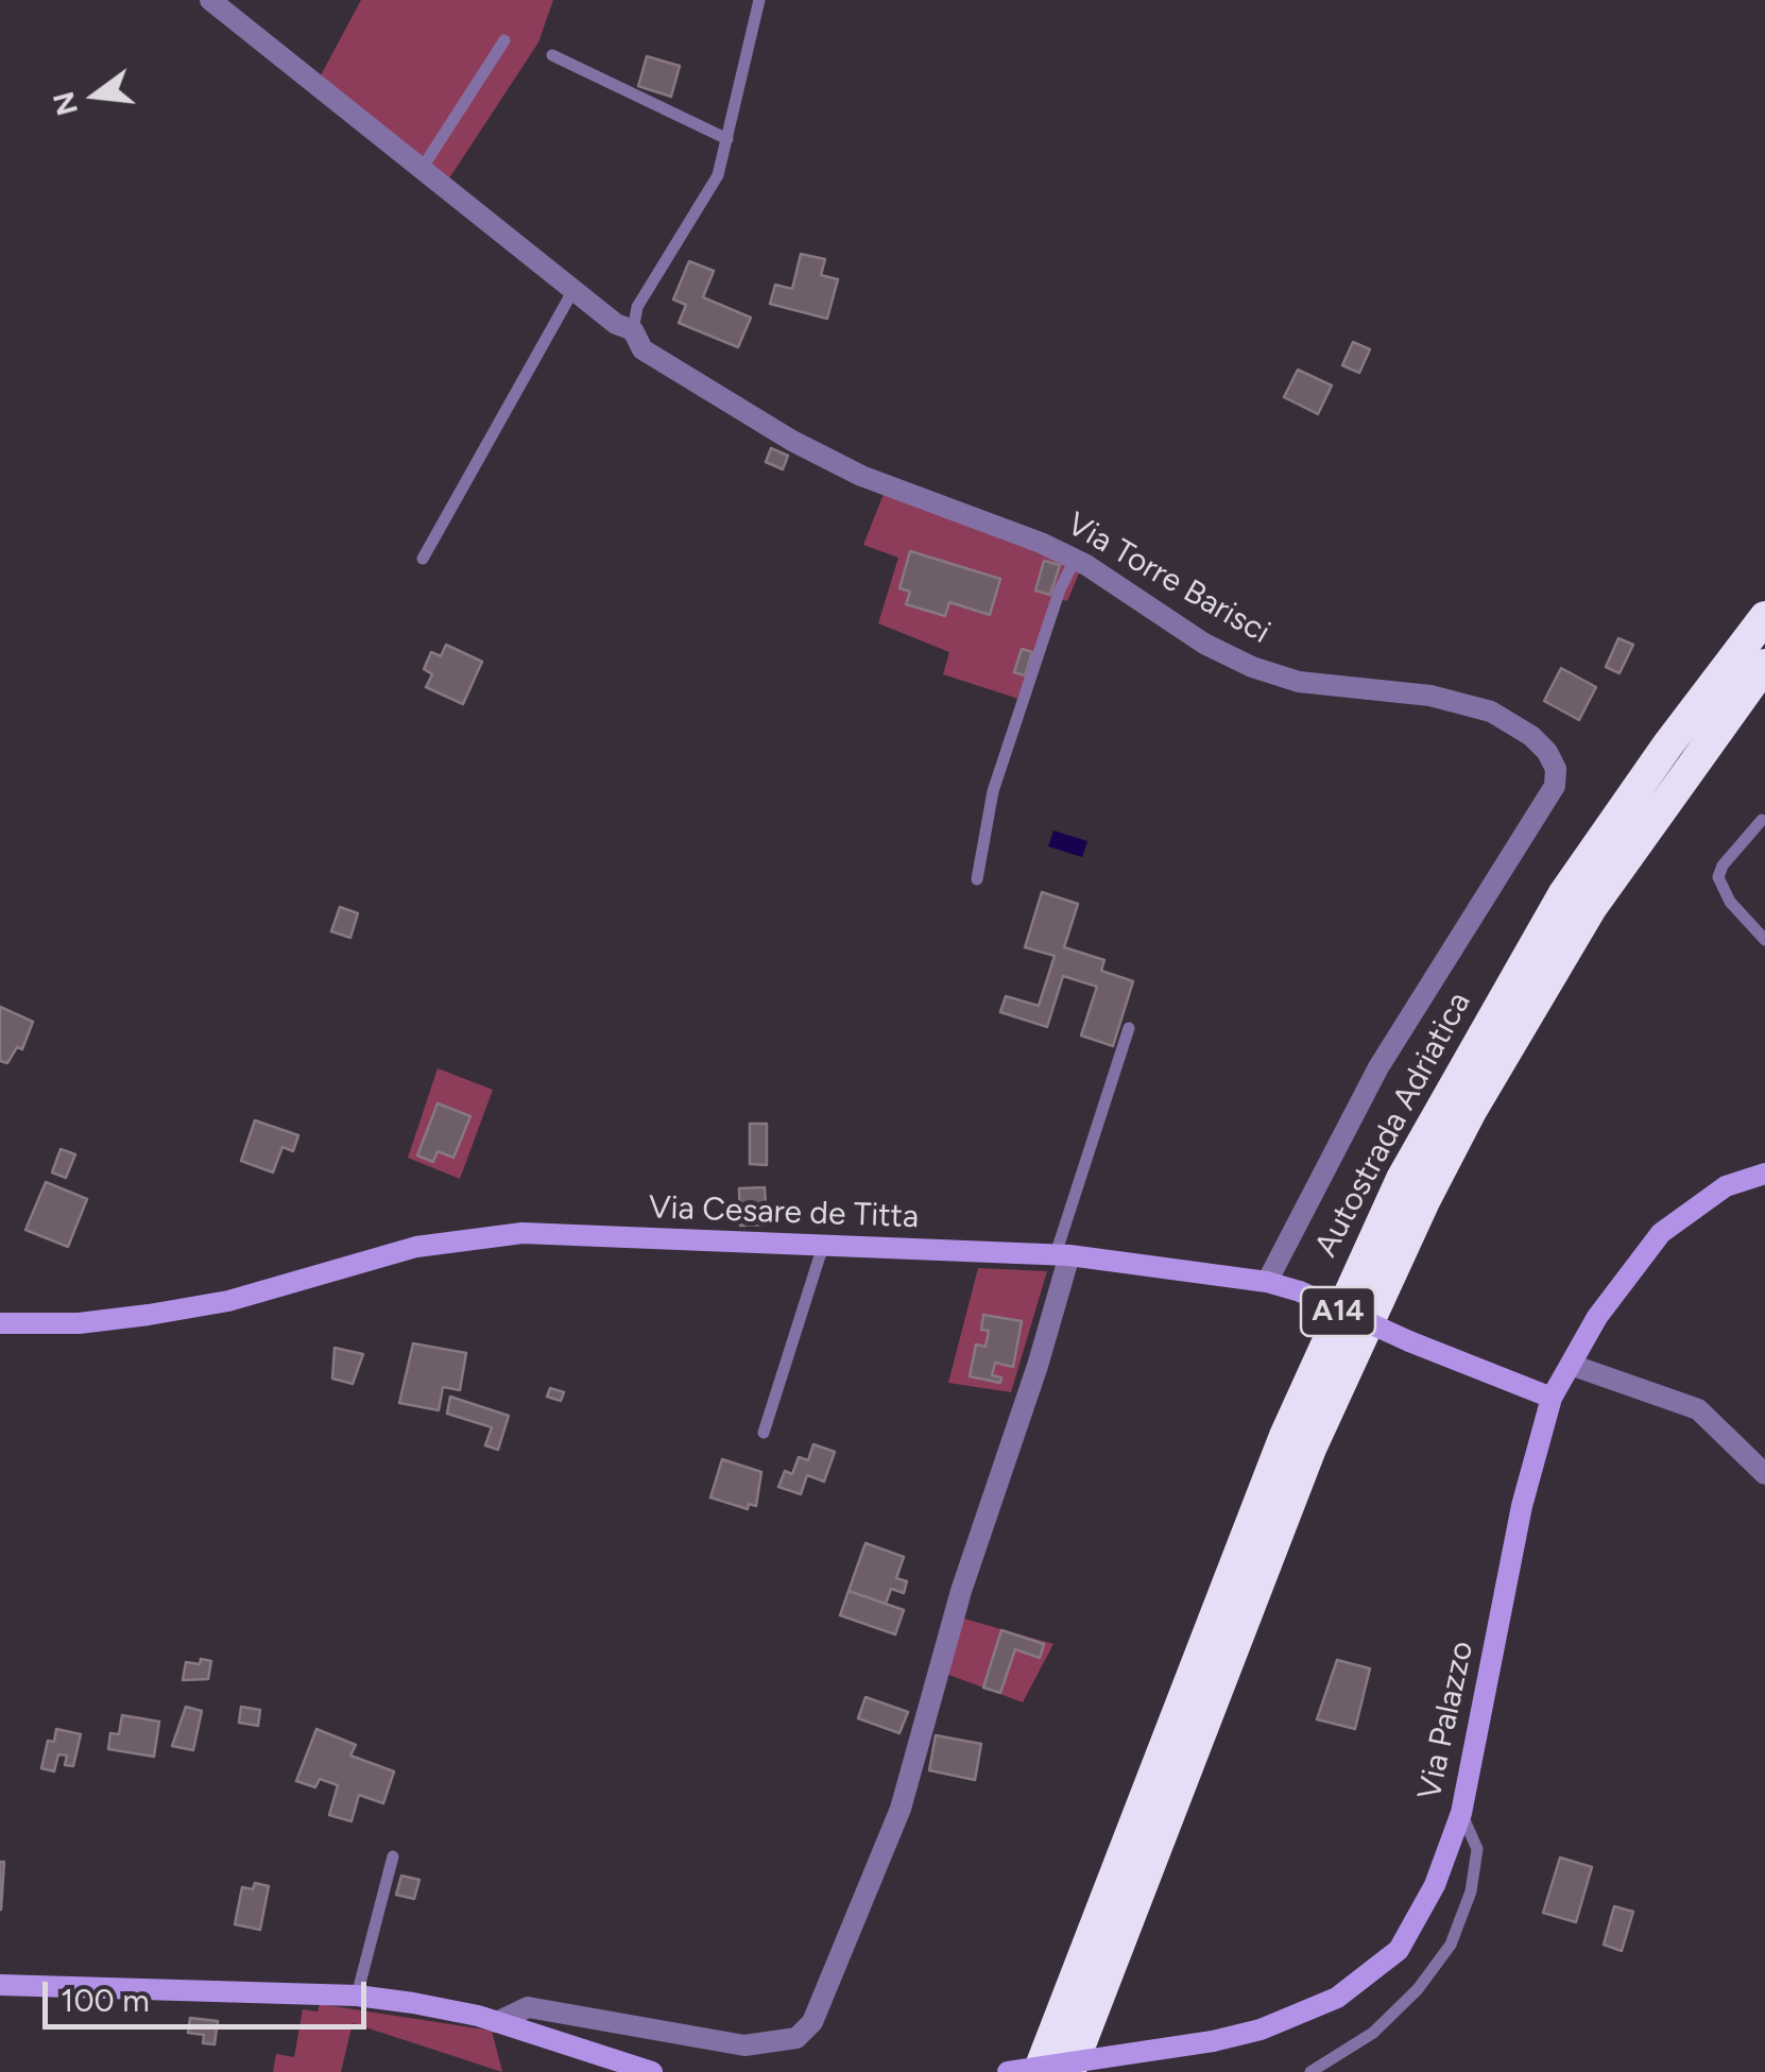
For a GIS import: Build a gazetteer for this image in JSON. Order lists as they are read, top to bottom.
{
  "streets": {
    "highway": ["Autostrada Adriatica", "A14"],
    "street": ["Via Torre Barisci", "Via Cesare de Titta", "Via Palazzo"]
  },
  "crossings": [
    ["Via Torre Barisci", "Via Cesare de Titta"],
    ["Via Cesare de Titta", "Via Palazzo"]
  ],
  "scale_bar": "100 m",
  "north": "left"
}
